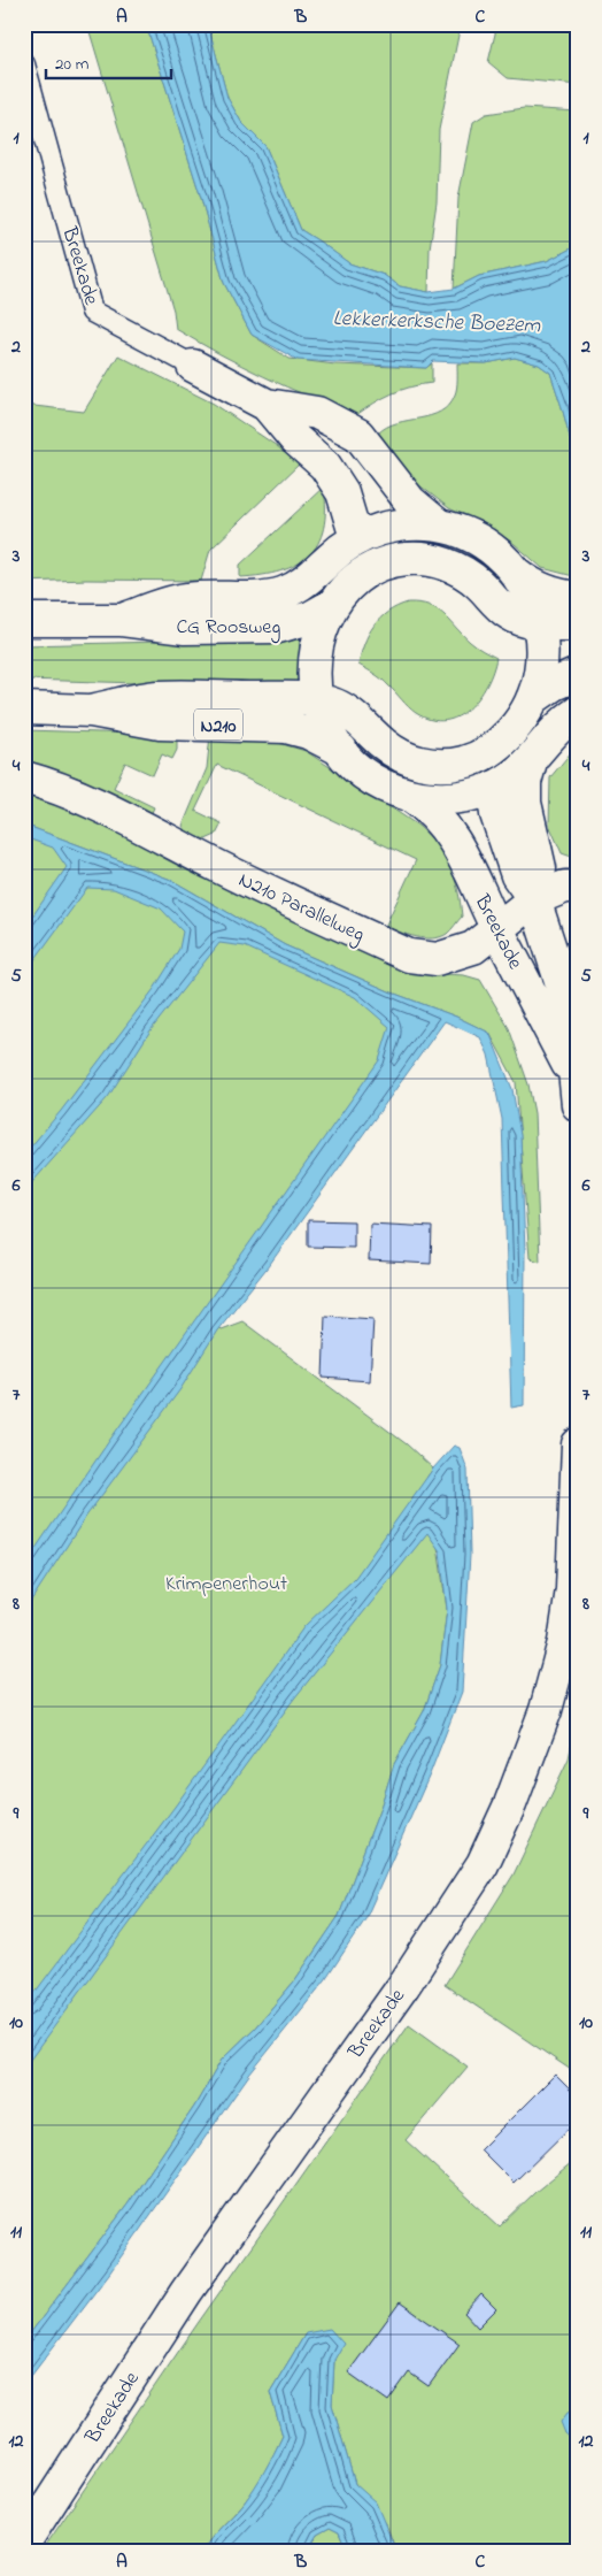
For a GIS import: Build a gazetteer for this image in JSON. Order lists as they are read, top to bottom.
{
  "streets": {
    "main road": [
      "Breekade",
      "CG Roosweg",
      "N210",
      "N210 Parallelweg"
    ]
  },
  "crossings": [
    ["Breekade", "CG Roosweg"],
    ["Breekade", "N210"],
    ["Breekade", "N210 Parallelweg"],
    ["CG Roosweg", "N210"]
  ],
  "water": ["Lekkerkerksche Boezem"],
  "parks": ["Krimpenerhout"],
  "scale_bar": "20 m",
  "grid": {
    "columns": ["A", "B", "C"],
    "rows": [
      "1",
      "2",
      "3",
      "4",
      "5",
      "6",
      "7",
      "8",
      "9",
      "10",
      "11",
      "12"
    ]
  }
}
